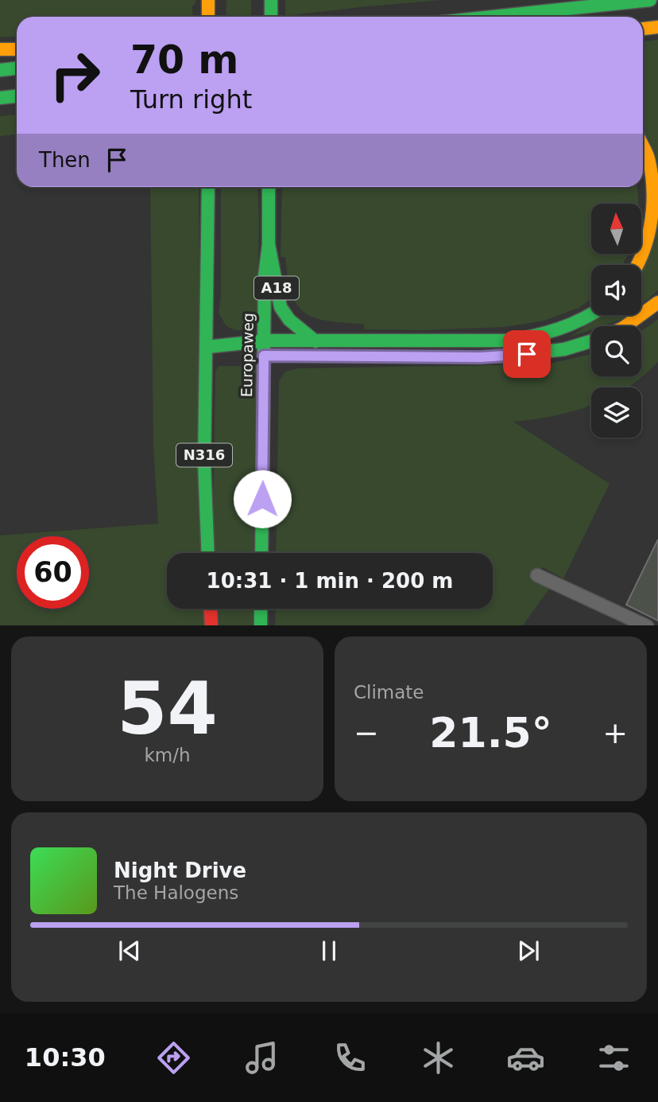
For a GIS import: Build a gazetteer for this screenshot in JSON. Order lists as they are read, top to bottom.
{
  "streets": {
    "main road": ["A18", "Europaweg", "N316"]
  },
  "crossings": [
    ["A18", "Europaweg"]
  ],
  "north": "top",
  "page": {
    "turn": ["70 m", "Turn right"],
    "then": "Then",
    "limit": "60",
    "trip": "10:31 · 1 min · 200 m",
    "tile": [
      ["54", "km/h"],
      "Climate"
    ],
    "heat": ["−", "21.5°", "+"],
    "song": ["Night Drive", "The Halogens"],
    "tabs": "10:30"
  }
}
